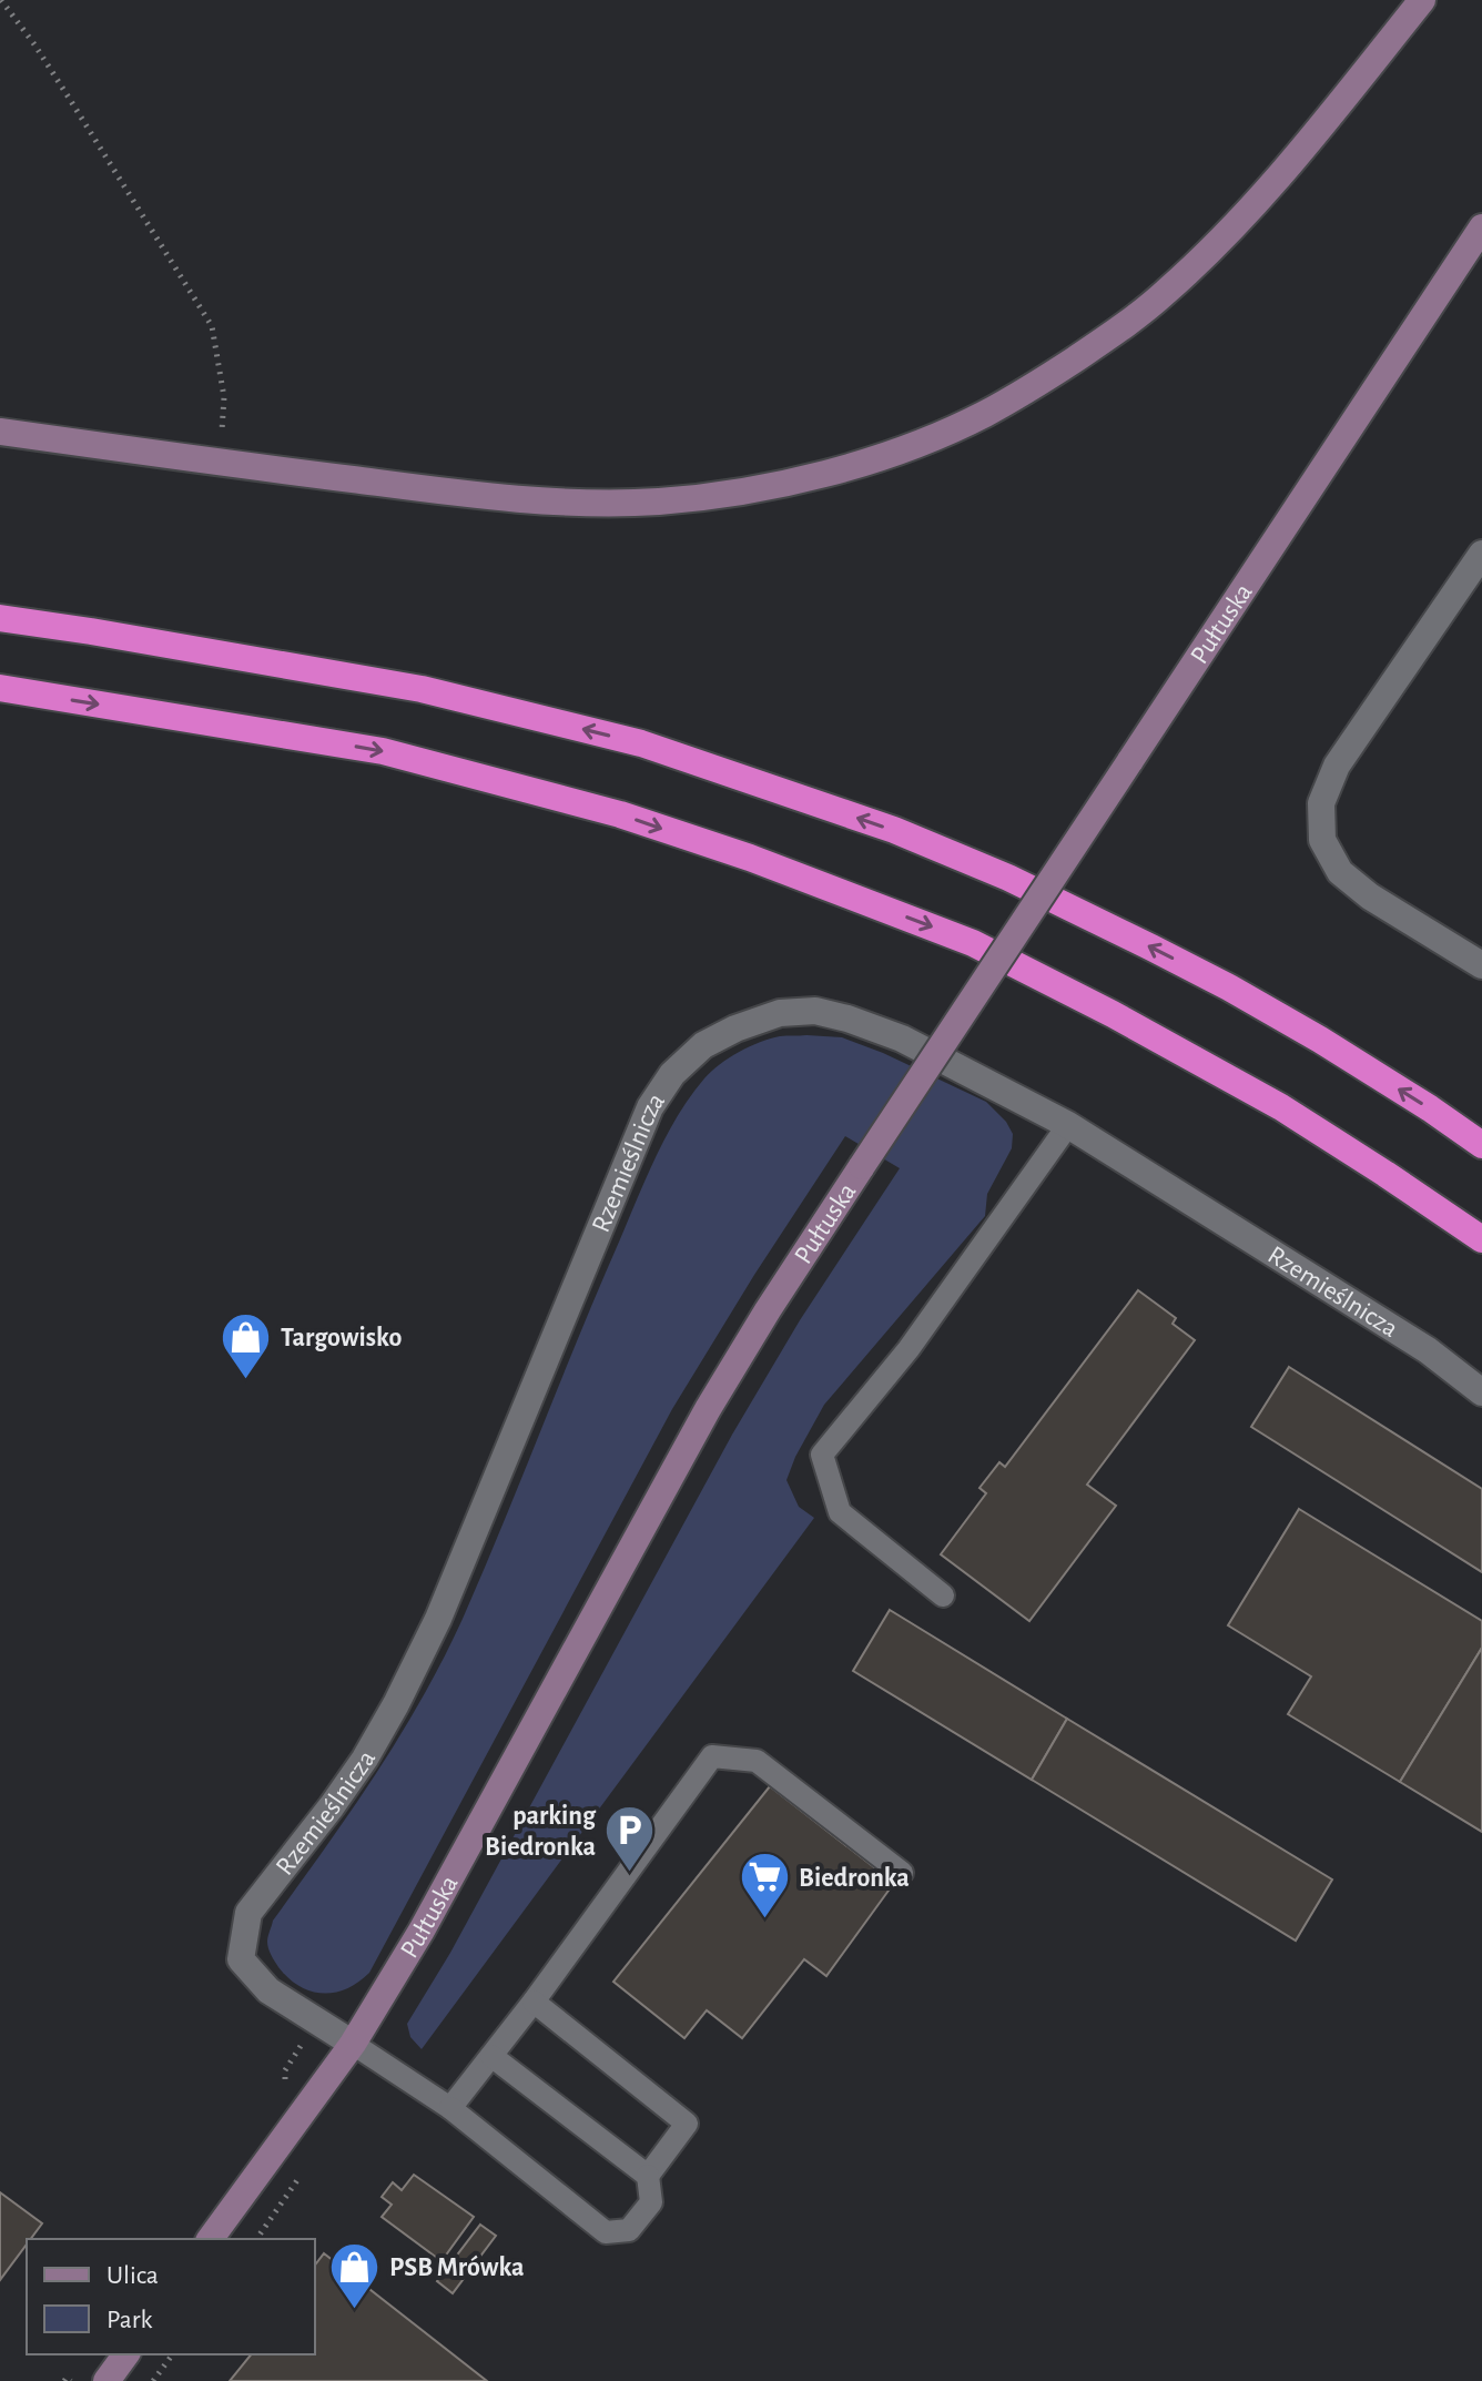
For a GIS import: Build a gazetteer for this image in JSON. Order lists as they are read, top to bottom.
{
  "streets": {
    "main road": ["Pułtuska"],
    "street": ["Rzemieślnicza"]
  },
  "crossings": [
    ["Pułtuska", "Rzemieślnicza"]
  ],
  "places": {
    "shop": ["Targowisko", "PSB Mrówka"],
    "parking": ["parking Biedronka"],
    "supermarket": ["Biedronka"]
  },
  "legend": ["Ulica", "Park"]
}
